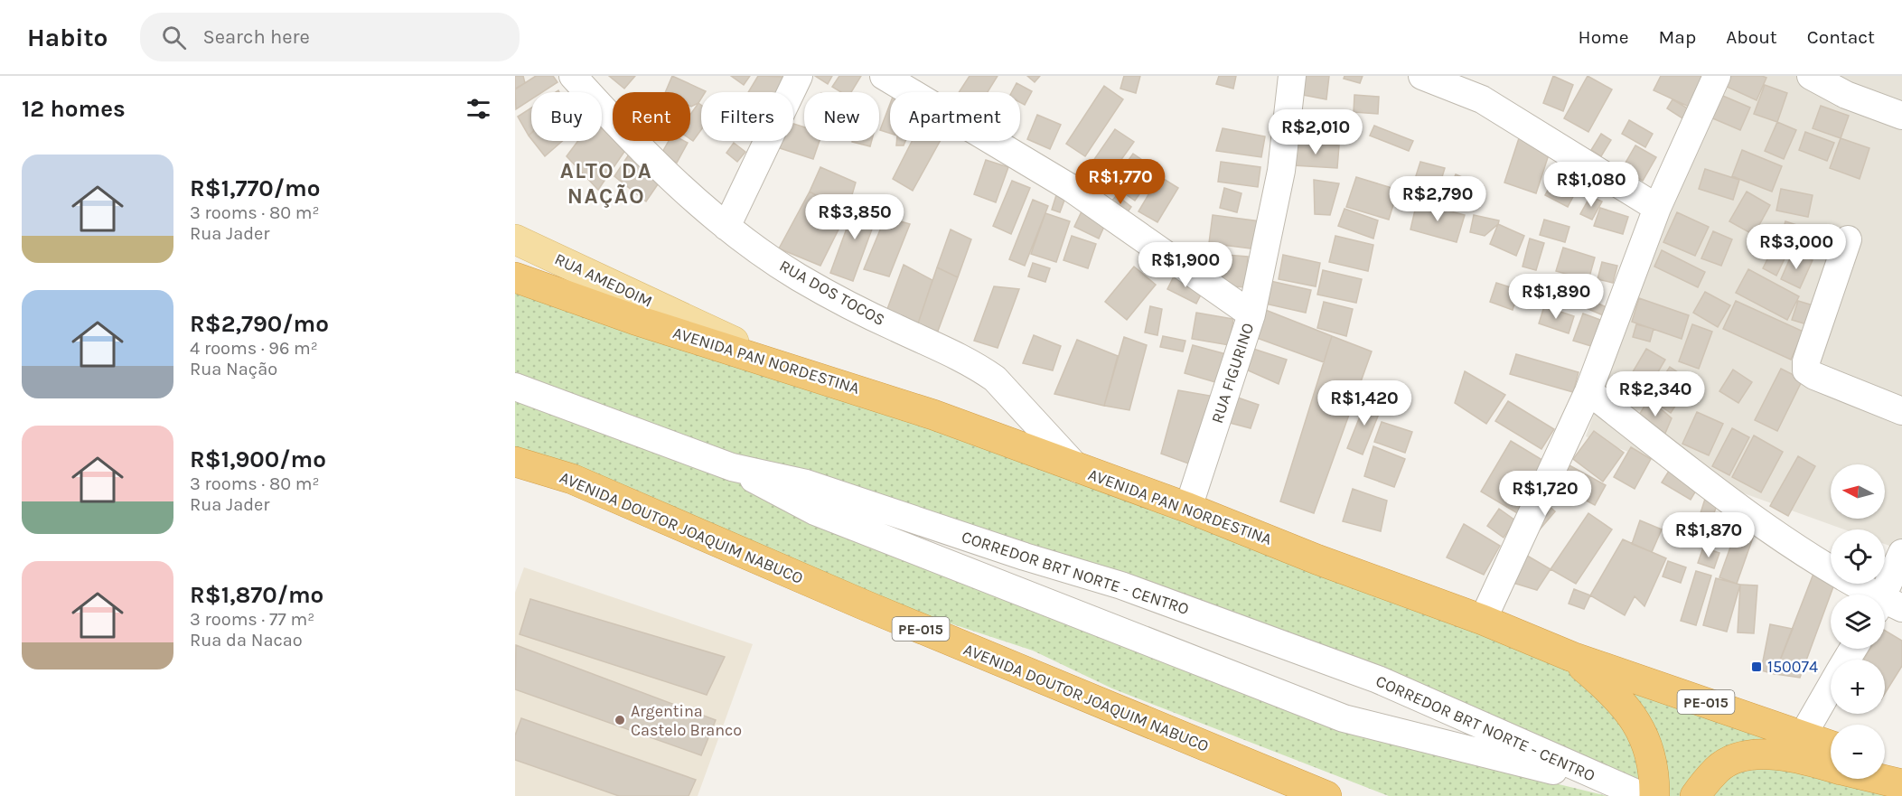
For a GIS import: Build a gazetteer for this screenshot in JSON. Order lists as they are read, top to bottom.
{
  "streets": {
    "highway": ["AVENIDA PAN NORDESTINA", "AVENIDA DOUTOR JOAQUIM NABUCO", "PE-015"],
    "main road": ["RUA AMEDOIM"],
    "street": ["RUA DOS TOCOS", "RUA FIGURINO", "CORREDOR BRT NORTE - CENTRO"]
  },
  "crossings": [
    ["RUA AMEDOIM", "AVENIDA PAN NORDESTINA"],
    ["RUA DOS TOCOS", "AVENIDA PAN NORDESTINA"],
    ["AVENIDA PAN NORDESTINA", "RUA FIGURINO"]
  ],
  "districts": ["ALTO DA NAÇÃO"],
  "places": {
    "transit": ["150074"],
    "other": ["Argentina Castelo Branco"]
  },
  "north": "left",
  "page": {
    "header": "Habito",
    "search": "Search here",
    "nav": [
      "Home",
      "Map",
      "About",
      "Contact"
    ],
    "heading": "12 homes",
    "chip": [
      "Buy",
      "Rent",
      "Filters",
      "New",
      "Apartment"
    ],
    "price": [
      "R$2,010",
      "R$1,770",
      "R$1,080",
      "R$2,790",
      "R$3,850",
      "R$3,000",
      "R$1,900",
      "R$1,890",
      "R$2,340",
      "R$1,420",
      "R$1,720",
      "R$1,870"
    ],
    "list": [
      {
        "name": "R$1,770/mo",
        "note": "3 rooms · 80 m² · Rua Jader"
      },
      {
        "name": "R$2,790/mo",
        "note": "4 rooms · 96 m² · Rua Nação"
      },
      {
        "name": "R$1,900/mo",
        "note": "3 rooms · 80 m² · Rua Jader"
      },
      {
        "name": "R$1,870/mo",
        "note": "3 rooms · 77 m² · Rua da Nacao"
      }
    ],
    "map_buttons": ["+", "−"]
  }
}
